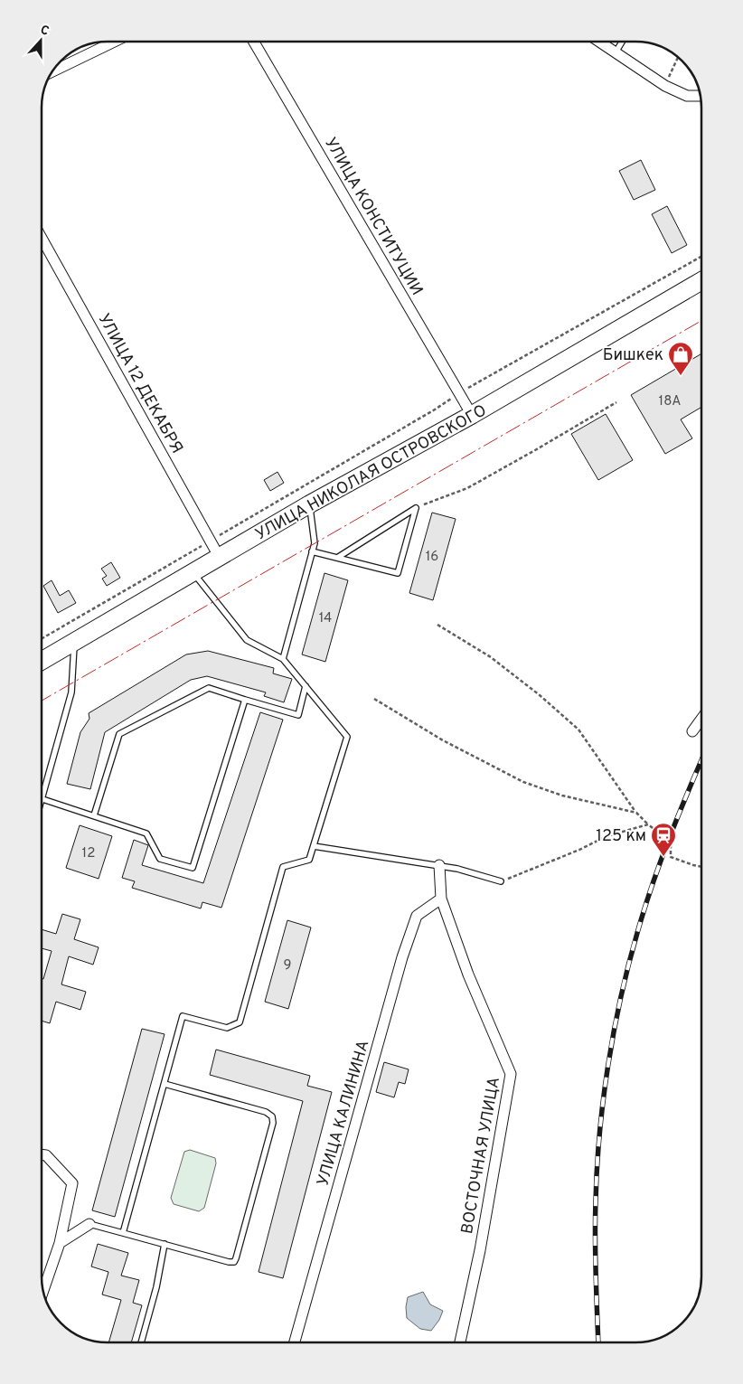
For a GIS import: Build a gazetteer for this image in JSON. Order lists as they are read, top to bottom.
{
  "streets": {
    "main road": ["УЛИЦА НИКОЛАЯ ОСТРОВСКОГО"],
    "street": [
      "УЛИЦА КОНСТИТУЦИИ",
      "УЛИЦА 12 ДЕКАБРЯ",
      "УЛИЦА КАЛИНИНА",
      "ВОСТОЧНАЯ УЛИЦА"
    ]
  },
  "crossings": [
    ["УЛИЦА КОНСТИТУЦИИ", "УЛИЦА НИКОЛАЯ ОСТРОВСКОГО"],
    ["УЛИЦА 12 ДЕКАБРЯ", "УЛИЦА НИКОЛАЯ ОСТРОВСКОГО"],
    ["УЛИЦА КАЛИНИНА", "ВОСТОЧНАЯ УЛИЦА"]
  ],
  "places": {
    "shop": ["Бишкек"],
    "station": ["125 км"]
  },
  "house_numbers": [
    "18А",
    "16",
    "14",
    "12",
    "9"
  ],
  "north": "top"
}
